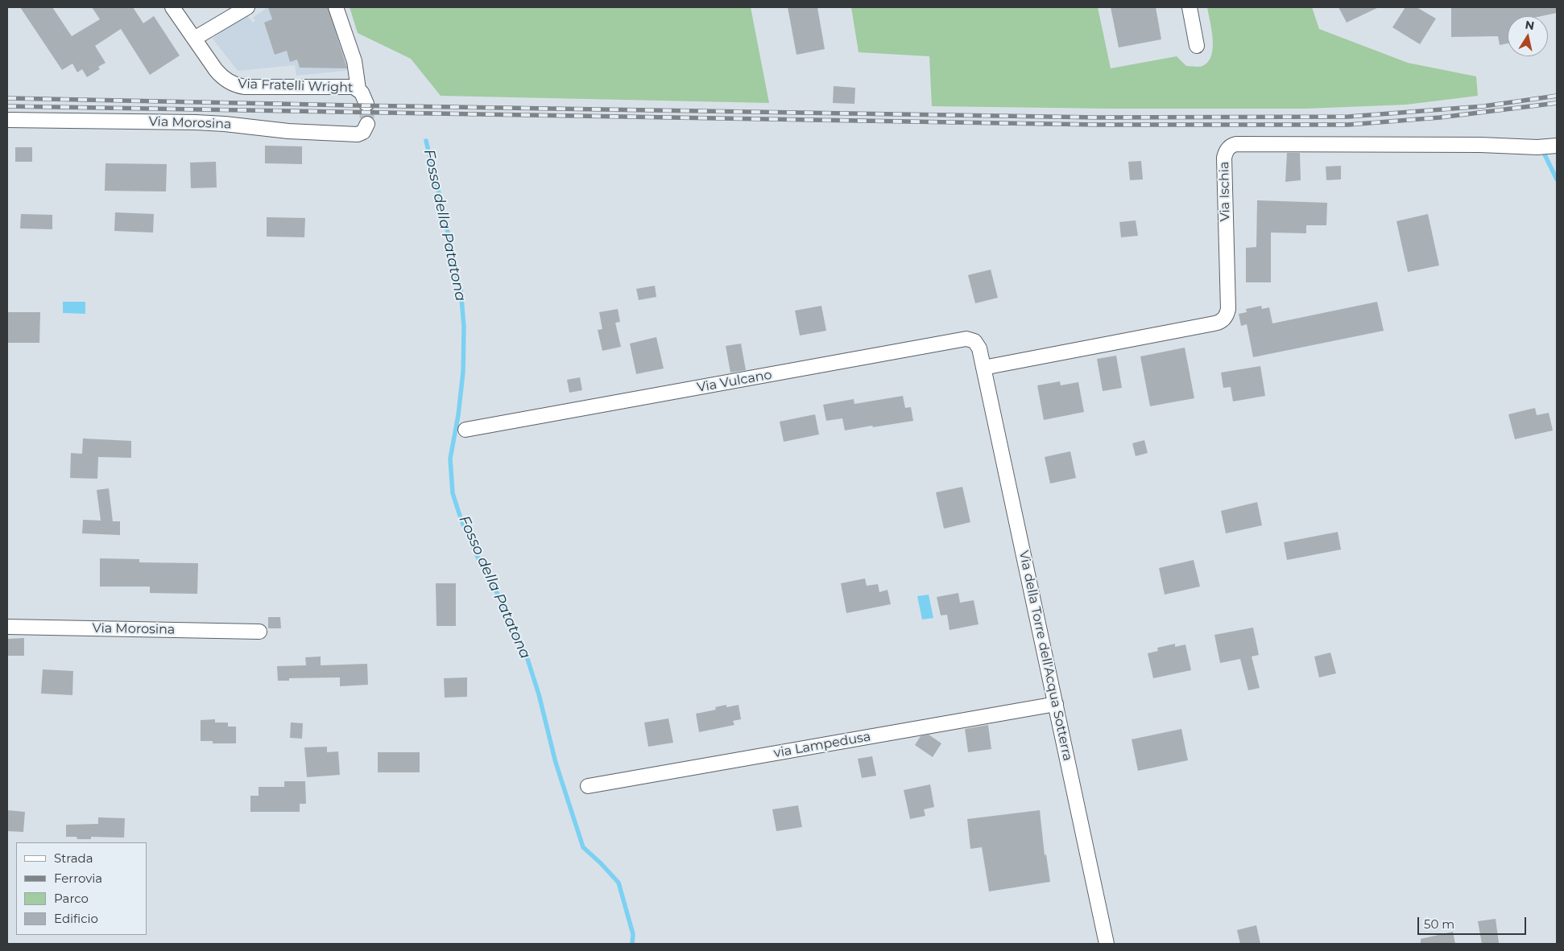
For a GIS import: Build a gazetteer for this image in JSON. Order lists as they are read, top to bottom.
{
  "streets": {
    "street": [
      "Via Fratelli Wright",
      "Via Morosina",
      "Via Ischia",
      "Via Vulcano",
      "Via della Torre dell'Acqua Sotterra",
      "via Lampedusa"
    ]
  },
  "crossings": [
    ["Via Ischia", "Via Vulcano"],
    ["Via Ischia", "Via della Torre dell'Acqua Sotterra"],
    ["Via Vulcano", "Via della Torre dell'Acqua Sotterra"],
    ["Via della Torre dell'Acqua Sotterra", "via Lampedusa"]
  ],
  "water": ["Fosso della Patatona"],
  "legend": [
    "Strada",
    "Ferrovia",
    "Parco",
    "Edificio"
  ],
  "scale_bar": "50 m",
  "north": "top"
}
